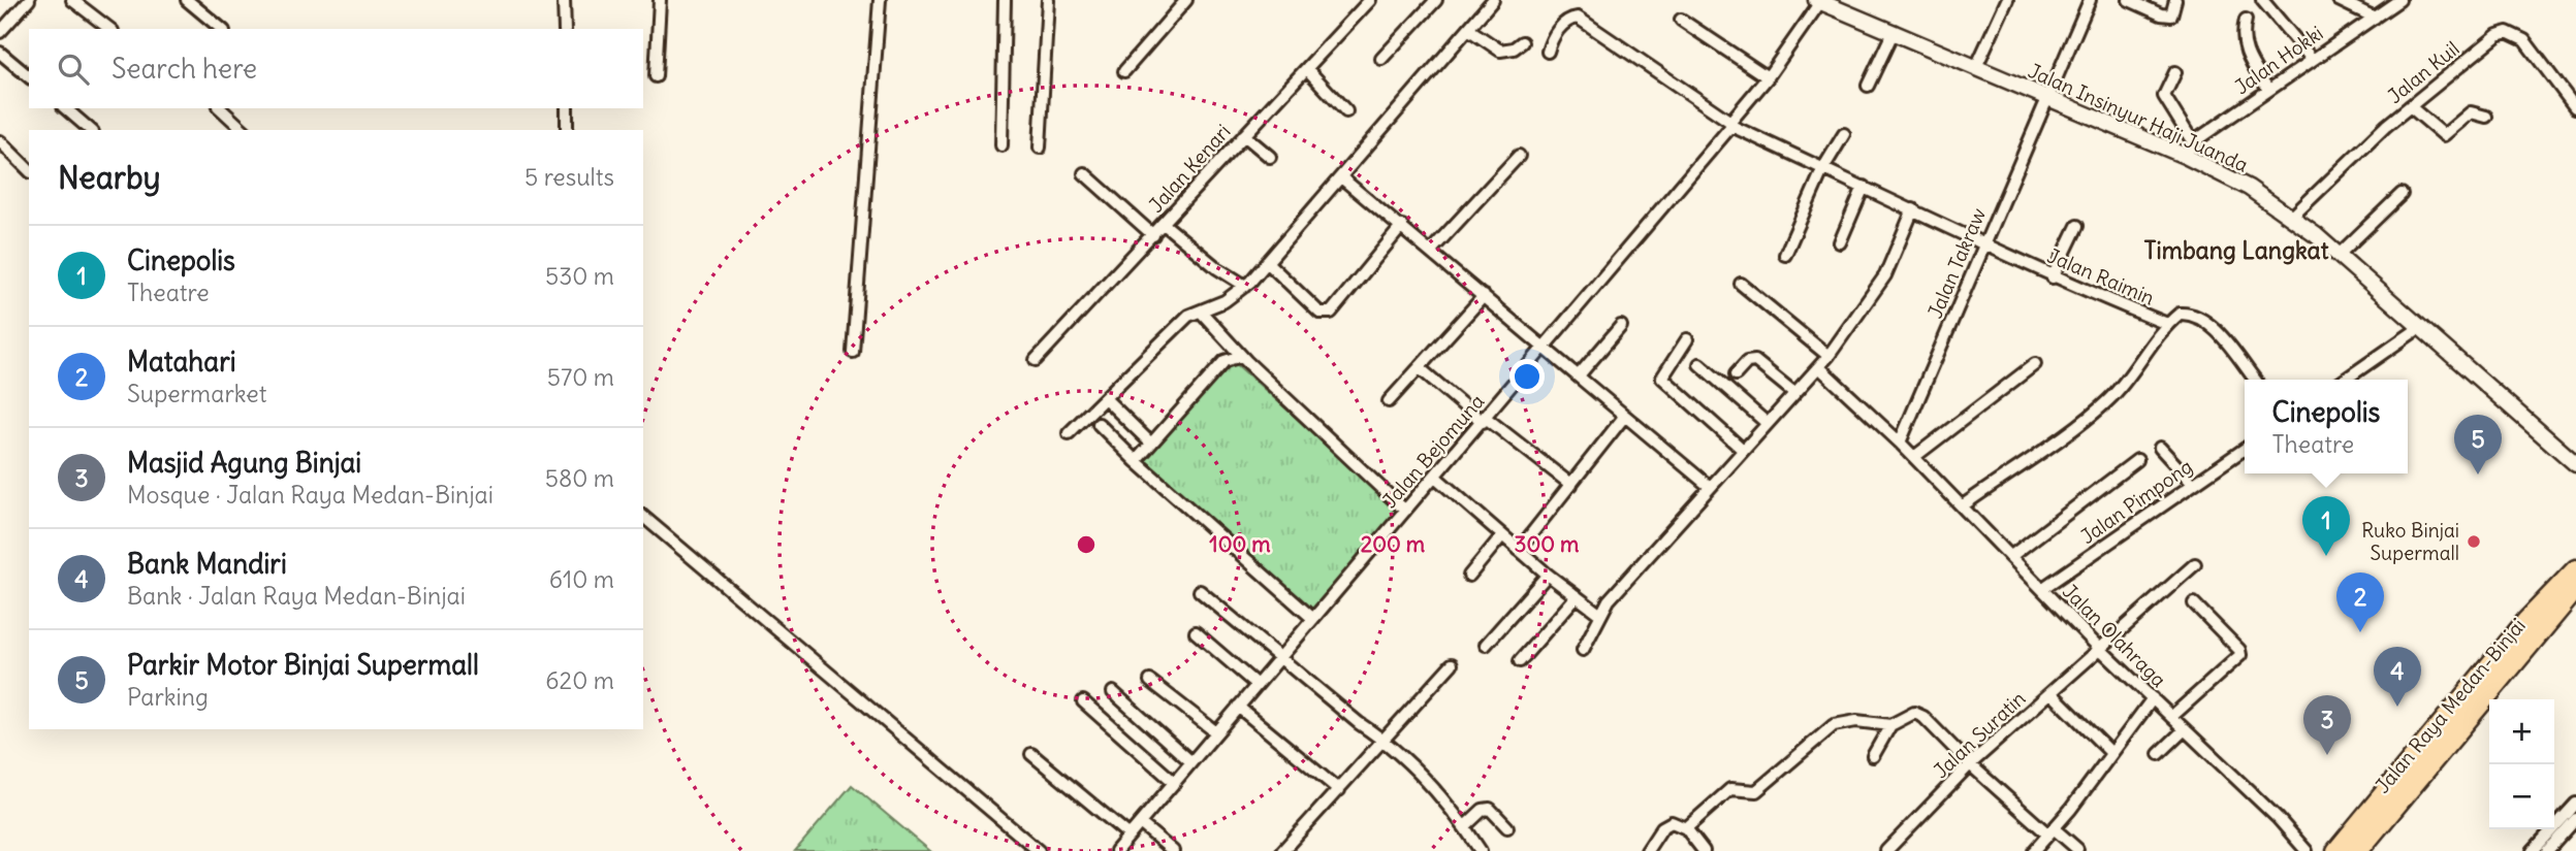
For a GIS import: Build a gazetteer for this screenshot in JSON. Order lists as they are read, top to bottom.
{
  "streets": {
    "main road": ["Jalan Raya Medan-Binjai"],
    "street": [
      "Jalan Hokki",
      "Jalan Kuil",
      "Jalan Insinyur Haji Juanda",
      "Jalan Kenari",
      "Jalan Takraw",
      "Jalan Raimin",
      "Jalan Bejomuna",
      "Jalan Pimpong",
      "Jalan Olahraga",
      "Jalan Suratin"
    ]
  },
  "crossings": [
    ["Jalan Hokki", "Jalan Insinyur Haji Juanda"],
    ["Jalan Kuil", "Jalan Insinyur Haji Juanda"],
    ["Jalan Insinyur Haji Juanda", "Jalan Takraw"],
    ["Jalan Insinyur Haji Juanda", "Jalan Bejomuna"],
    ["Jalan Takraw", "Jalan Raimin"],
    ["Jalan Takraw", "Jalan Olahraga"],
    ["Jalan Raimin", "Jalan Bejomuna"],
    ["Jalan Pimpong", "Jalan Olahraga"],
    ["Jalan Olahraga", "Jalan Suratin"]
  ],
  "districts": ["Timbang Langkat"],
  "places": ["Ruko Binjai Supermall"],
  "page": {
    "search": "Search here",
    "heading": ["Nearby", "5 results"],
    "list": [
      {
        "mark": "1",
        "name": "Cinepolis",
        "note": "Theatre",
        "value": "530 m"
      },
      {
        "mark": "2",
        "name": "Matahari",
        "note": "Supermarket",
        "value": "570 m"
      },
      {
        "mark": "3",
        "name": "Masjid Agung Binjai",
        "note": "Mosque · Jalan Raya Medan-Binjai",
        "value": "580 m"
      },
      {
        "mark": "4",
        "name": "Bank Mandiri",
        "note": "Bank · Jalan Raya Medan-Binjai",
        "value": "610 m"
      },
      {
        "mark": "5",
        "name": "Parkir Motor Binjai Supermall",
        "note": "Parking",
        "value": "620 m"
      }
    ],
    "popup": ["Cinepolis", "Theatre"],
    "pins": [
      "5",
      "1",
      "2",
      "4",
      "3"
    ],
    "map_buttons": ["+", "−"]
  },
  "rings": ["100 m", "200 m", "300 m"]
}
